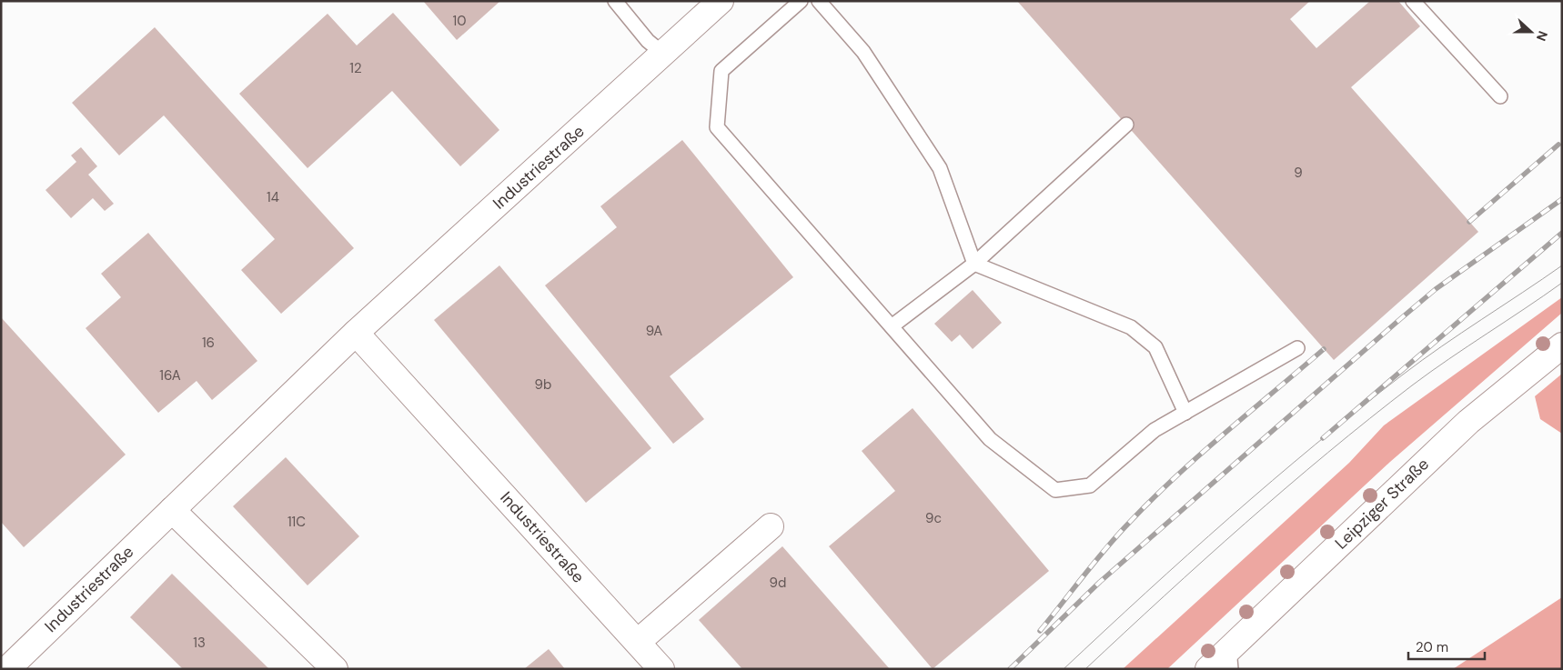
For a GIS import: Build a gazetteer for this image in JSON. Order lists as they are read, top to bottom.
{
  "streets": {
    "street": ["Industriestraße", "Leipziger Straße"]
  },
  "house_numbers": [
    "10",
    "12",
    "9",
    "14",
    "9A",
    "16",
    "16A",
    "9b",
    "9c",
    "11C",
    "9d",
    "13"
  ],
  "scale_bar": "20 m",
  "north": "right"
}
